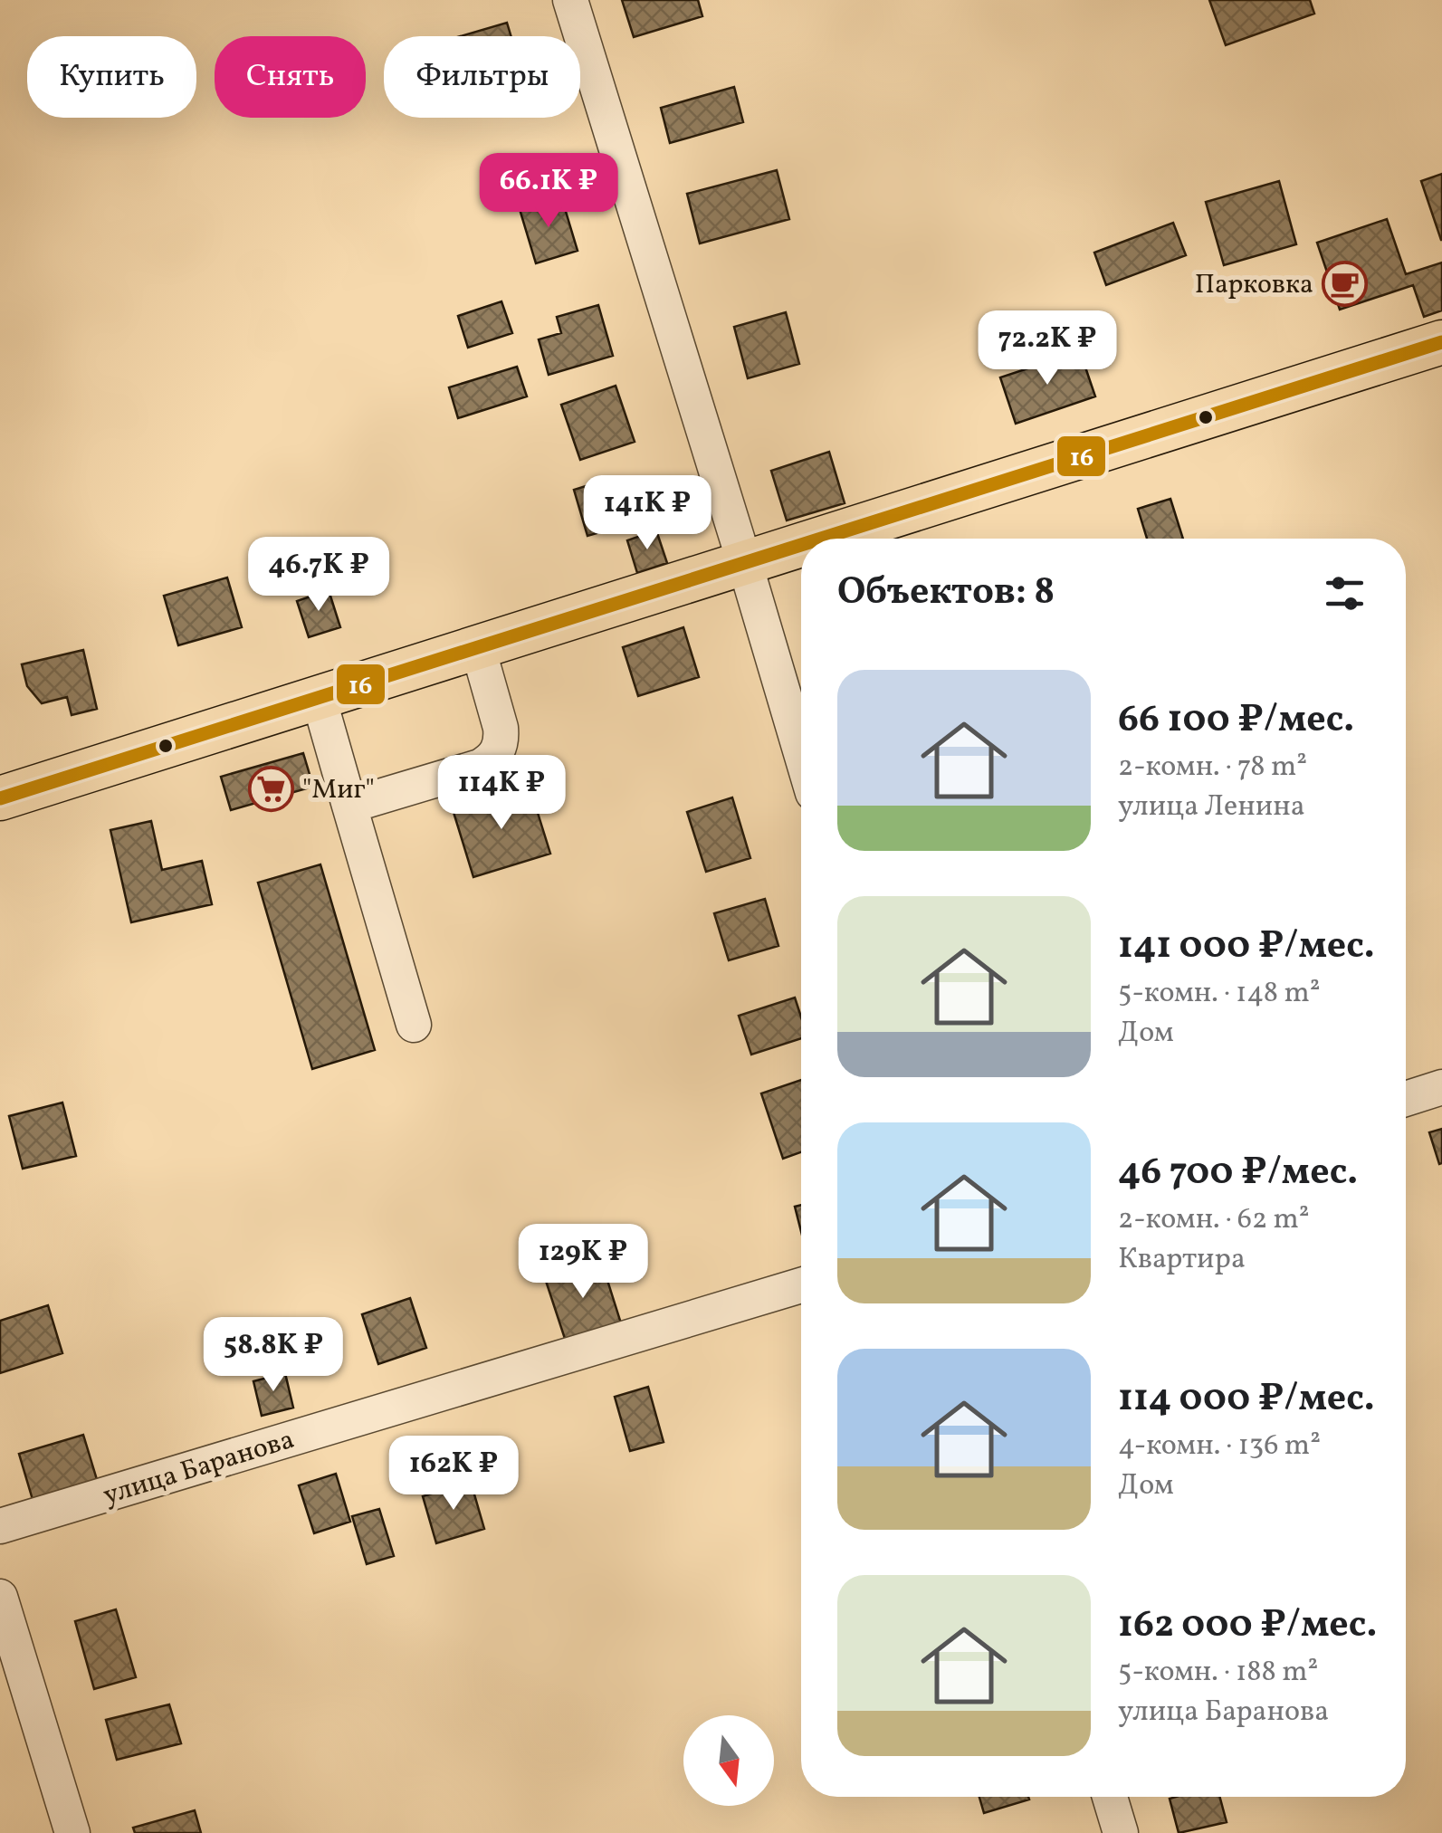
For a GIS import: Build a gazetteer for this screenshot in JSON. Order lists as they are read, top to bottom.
{
  "streets": {
    "street": ["улица Баранова"]
  },
  "places": {
    "cafe": ["Парковка"],
    "supermarket": ["\"Миг\""]
  },
  "lines": ["transit line 16"],
  "north": "bottom",
  "page": {
    "chip": ["Купить", "Снять", "Фильтры"],
    "price": [
      "66.1K ₽",
      "72.2K ₽",
      "141K ₽",
      "46.7K ₽",
      "114K ₽",
      "129K ₽",
      "58.8K ₽",
      "162K ₽"
    ],
    "heading": "Объектов: 8",
    "list": [
      {
        "name": "66 100 ₽/мес.",
        "note": "2-комн. · 78 m² · улица Ленина"
      },
      {
        "name": "141 000 ₽/мес.",
        "note": "5-комн. · 148 m² · Дом"
      },
      {
        "name": "46 700 ₽/мес.",
        "note": "2-комн. · 62 m² · Квартира"
      },
      {
        "name": "114 000 ₽/мес.",
        "note": "4-комн. · 136 m² · Дом"
      },
      {
        "name": "162 000 ₽/мес.",
        "note": "5-комн. · 188 m² · улица Баранова"
      }
    ]
  }
}
